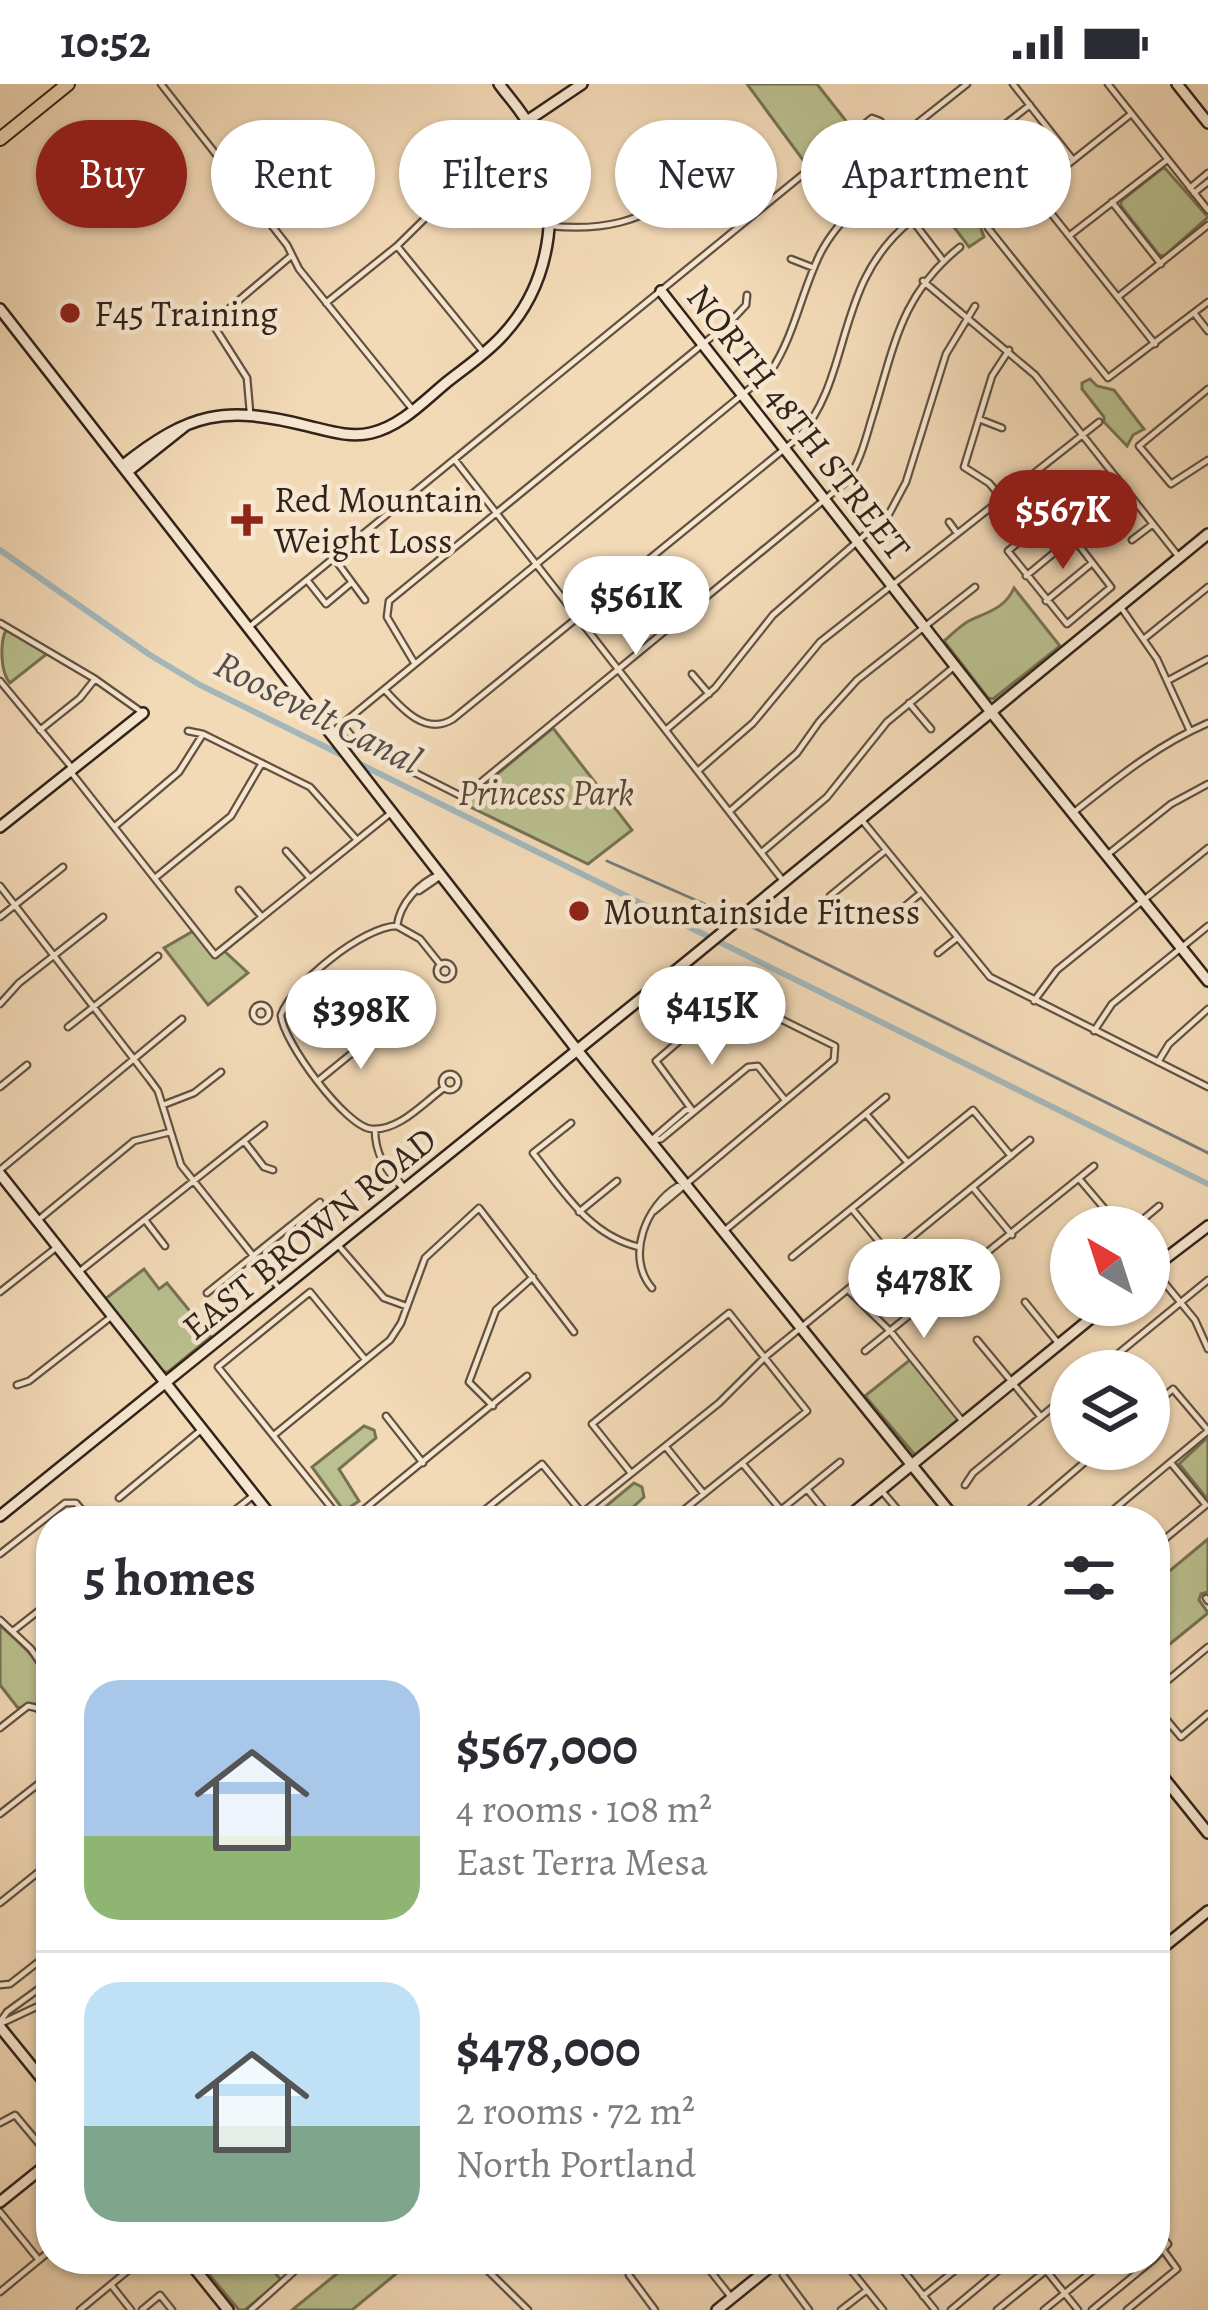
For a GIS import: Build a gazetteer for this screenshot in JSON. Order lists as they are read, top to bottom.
{
  "streets": {
    "main road": ["NORTH 48TH STREET", "EAST BROWN ROAD"]
  },
  "crossings": [
    ["NORTH 48TH STREET", "EAST BROWN ROAD"]
  ],
  "water": ["Roosevelt Canal"],
  "parks": ["Princess Park"],
  "places": {
    "other": ["F45 Training", "Mountainside Fitness"],
    "health": ["Red Mountain Weight Loss"]
  },
  "north": "top left",
  "page": {
    "status": "10:52",
    "chip": [
      "Buy",
      "Rent",
      "Filters",
      "New",
      "Apartment"
    ],
    "price": [
      "$567K",
      "$561K",
      "$415K",
      "$398K",
      "$478K"
    ],
    "heading": "5 homes",
    "list": [
      {
        "name": "$567,000",
        "note": "4 rooms · 108 m² · East Terra Mesa"
      },
      {
        "name": "$478,000",
        "note": "2 rooms · 72 m² · North Portland"
      }
    ]
  }
}
